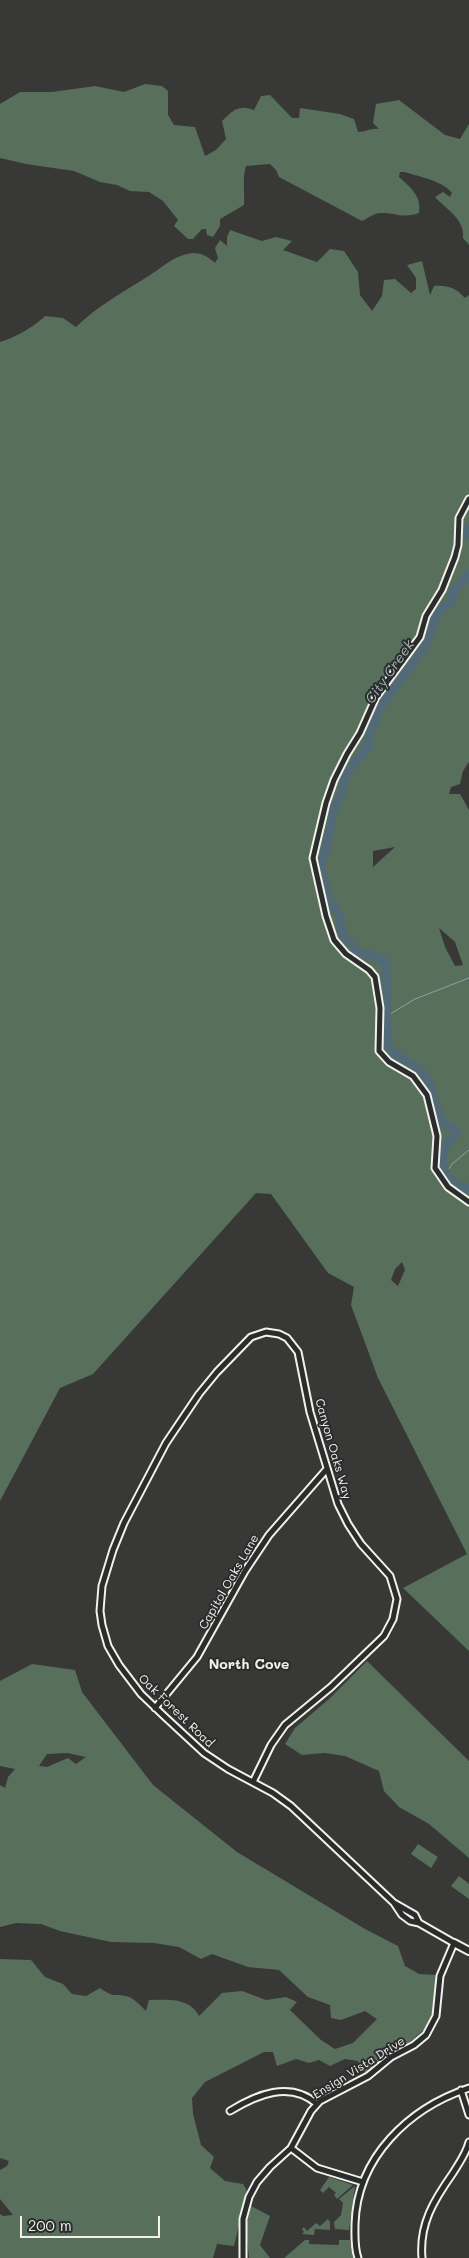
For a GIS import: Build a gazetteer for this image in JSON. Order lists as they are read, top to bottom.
{
  "streets": {
    "street": [
      "Canyon Oaks Way",
      "Capitol Oaks Lane",
      "Oak Forest Road",
      "Ensign Vista Drive"
    ]
  },
  "crossings": [
    ["Canyon Oaks Way", "Capitol Oaks Lane"],
    ["Canyon Oaks Way", "Oak Forest Road"],
    ["Capitol Oaks Lane", "Oak Forest Road"],
    ["Oak Forest Road", "Ensign Vista Drive"]
  ],
  "districts": ["North Cove"],
  "water": ["City Creek"],
  "scale_bar": "200 m"
}
